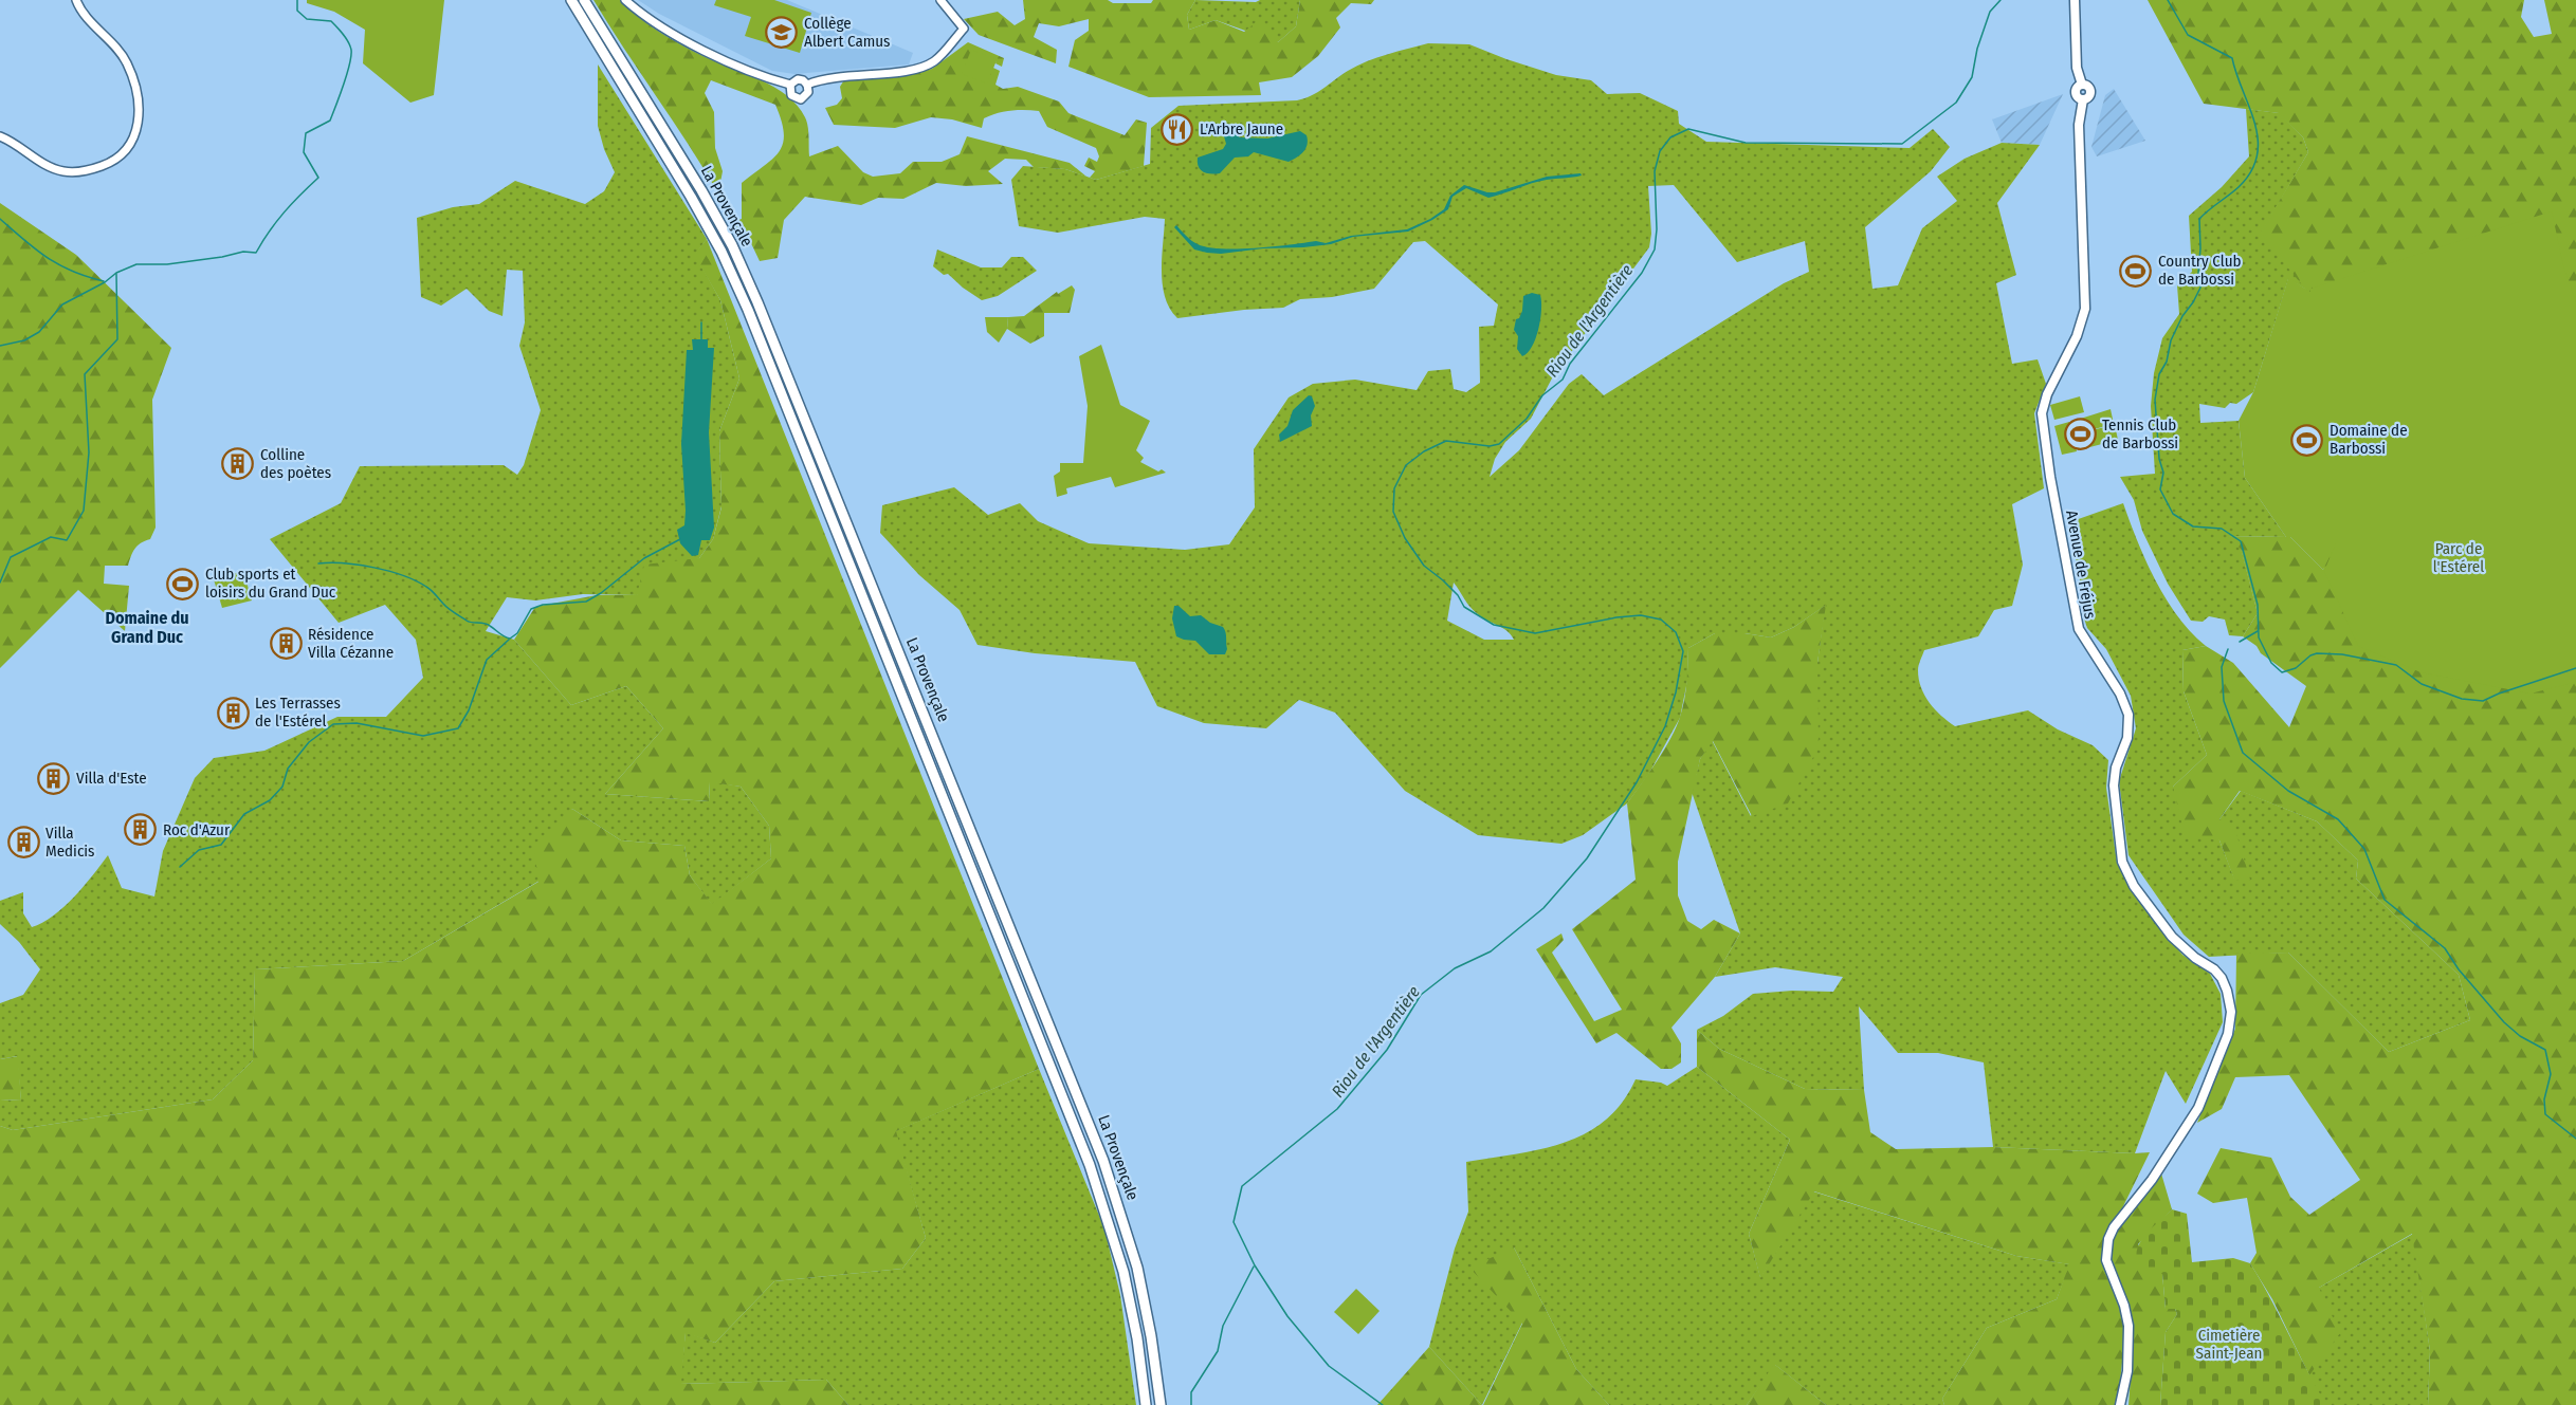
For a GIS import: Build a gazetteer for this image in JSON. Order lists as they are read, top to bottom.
{
  "streets": {
    "highway": ["La Provençale"],
    "main road": ["Avenue de Fréjus"]
  },
  "districts": ["Domaine du Grand Duc"],
  "water": ["Riou de l'Argentière"],
  "parks": ["Parc de l'Estérel", "Cimetière Saint-Jean"],
  "places": {
    "school or university": ["Collège Albert Camus"],
    "restaurant": ["L'Arbre Jaune"],
    "sports": [
      "Country Club de Barbossi",
      "Tennis Club de Barbossi",
      "Domaine de Barbossi",
      "Club sports et loisirs du Grand Duc"
    ],
    "building": [
      "Colline des poètes",
      "Résidence Villa Cézanne",
      "Les Terrasses de l'Estérel",
      "Villa d'Este",
      "Roc d'Azur",
      "Villa Medicis"
    ]
  }
}
